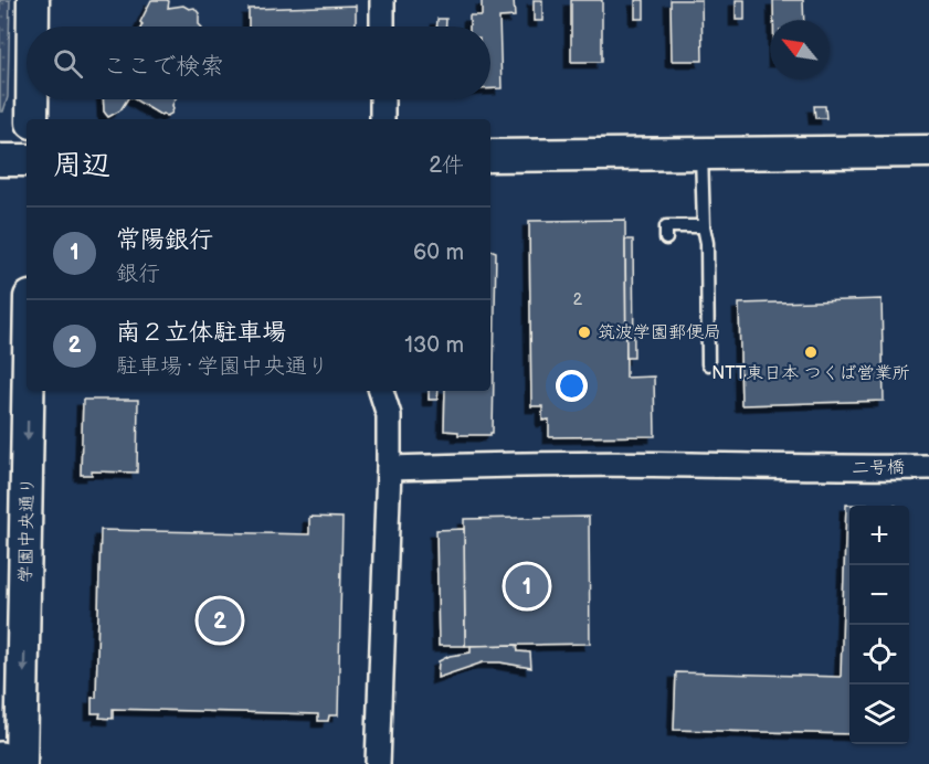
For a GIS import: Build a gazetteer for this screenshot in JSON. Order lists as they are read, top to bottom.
{
  "streets": {
    "street": ["二号橋", "学園中央通り"]
  },
  "one_way": ["学園中央通り"],
  "places": ["筑波学園郵便局", "NTT東日本 つくば営業所"],
  "house_numbers": ["2"],
  "north": "top left",
  "page": {
    "search": "ここで検索",
    "heading": ["周辺", "2件"],
    "list": [
      {
        "mark": "1",
        "name": "常陽銀行",
        "note": "銀行",
        "value": "60 m"
      },
      {
        "mark": "2",
        "name": "南２立体駐車場",
        "note": "駐車場 · 学園中央通り",
        "value": "130 m"
      }
    ],
    "map_buttons": ["+", "−"],
    "pins": ["1", "2"]
  }
}
